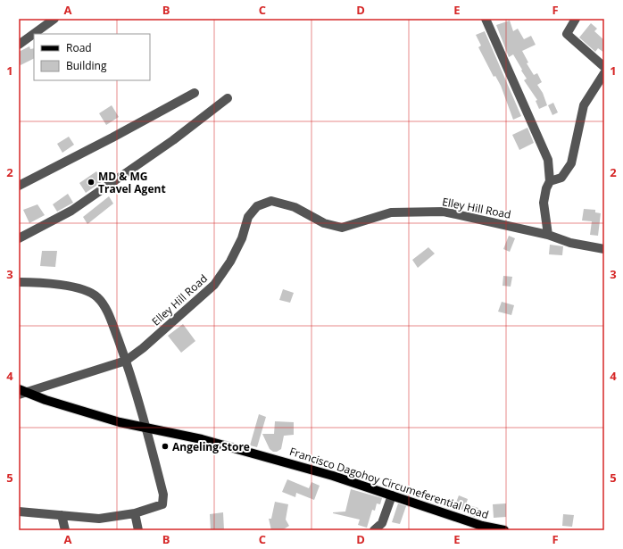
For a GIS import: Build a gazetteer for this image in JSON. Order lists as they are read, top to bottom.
{
  "streets": {
    "main road": ["Francisco Dagohoy Circumeferential Road"],
    "street": ["Elley Hill Road"]
  },
  "crossings": [
    ["Elley Hill Road", "Francisco Dagohoy Circumeferential Road"]
  ],
  "places": ["MD & MG Travel Agent", "Angeling Store"],
  "legend": ["Road", "Building"],
  "grid": {
    "columns": [
      "A",
      "B",
      "C",
      "D",
      "E",
      "F"
    ],
    "rows": [
      "1",
      "2",
      "3",
      "4",
      "5"
    ]
  }
}
